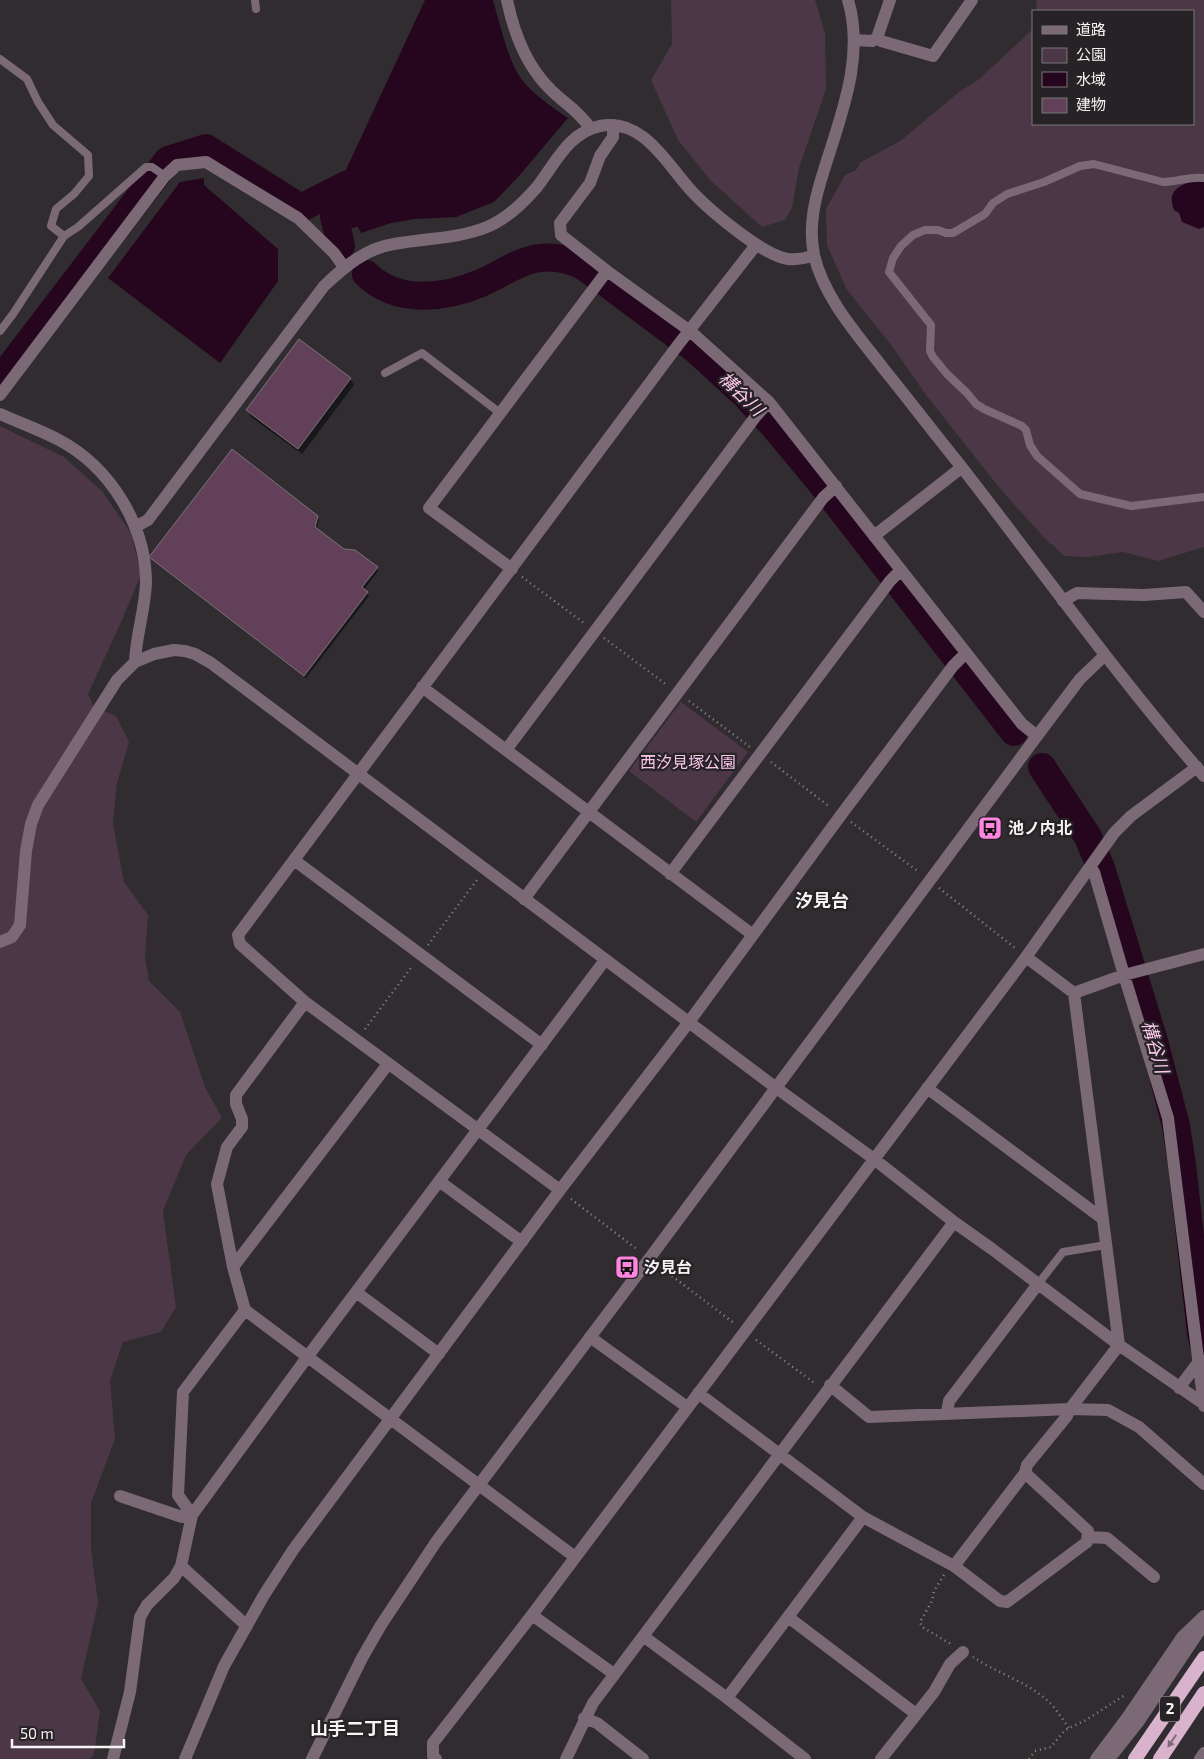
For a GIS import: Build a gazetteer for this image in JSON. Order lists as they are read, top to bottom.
{
  "streets": {
    "highway": ["2"]
  },
  "districts": ["汐見台", "山手二丁目"],
  "water": ["構谷川"],
  "parks": ["西汐見塚公園"],
  "places": {
    "bus stop": ["池ノ内北", "汐見台"]
  },
  "legend": [
    "道路",
    "公園",
    "水域",
    "建物"
  ],
  "scale_bar": "50 m"
}
